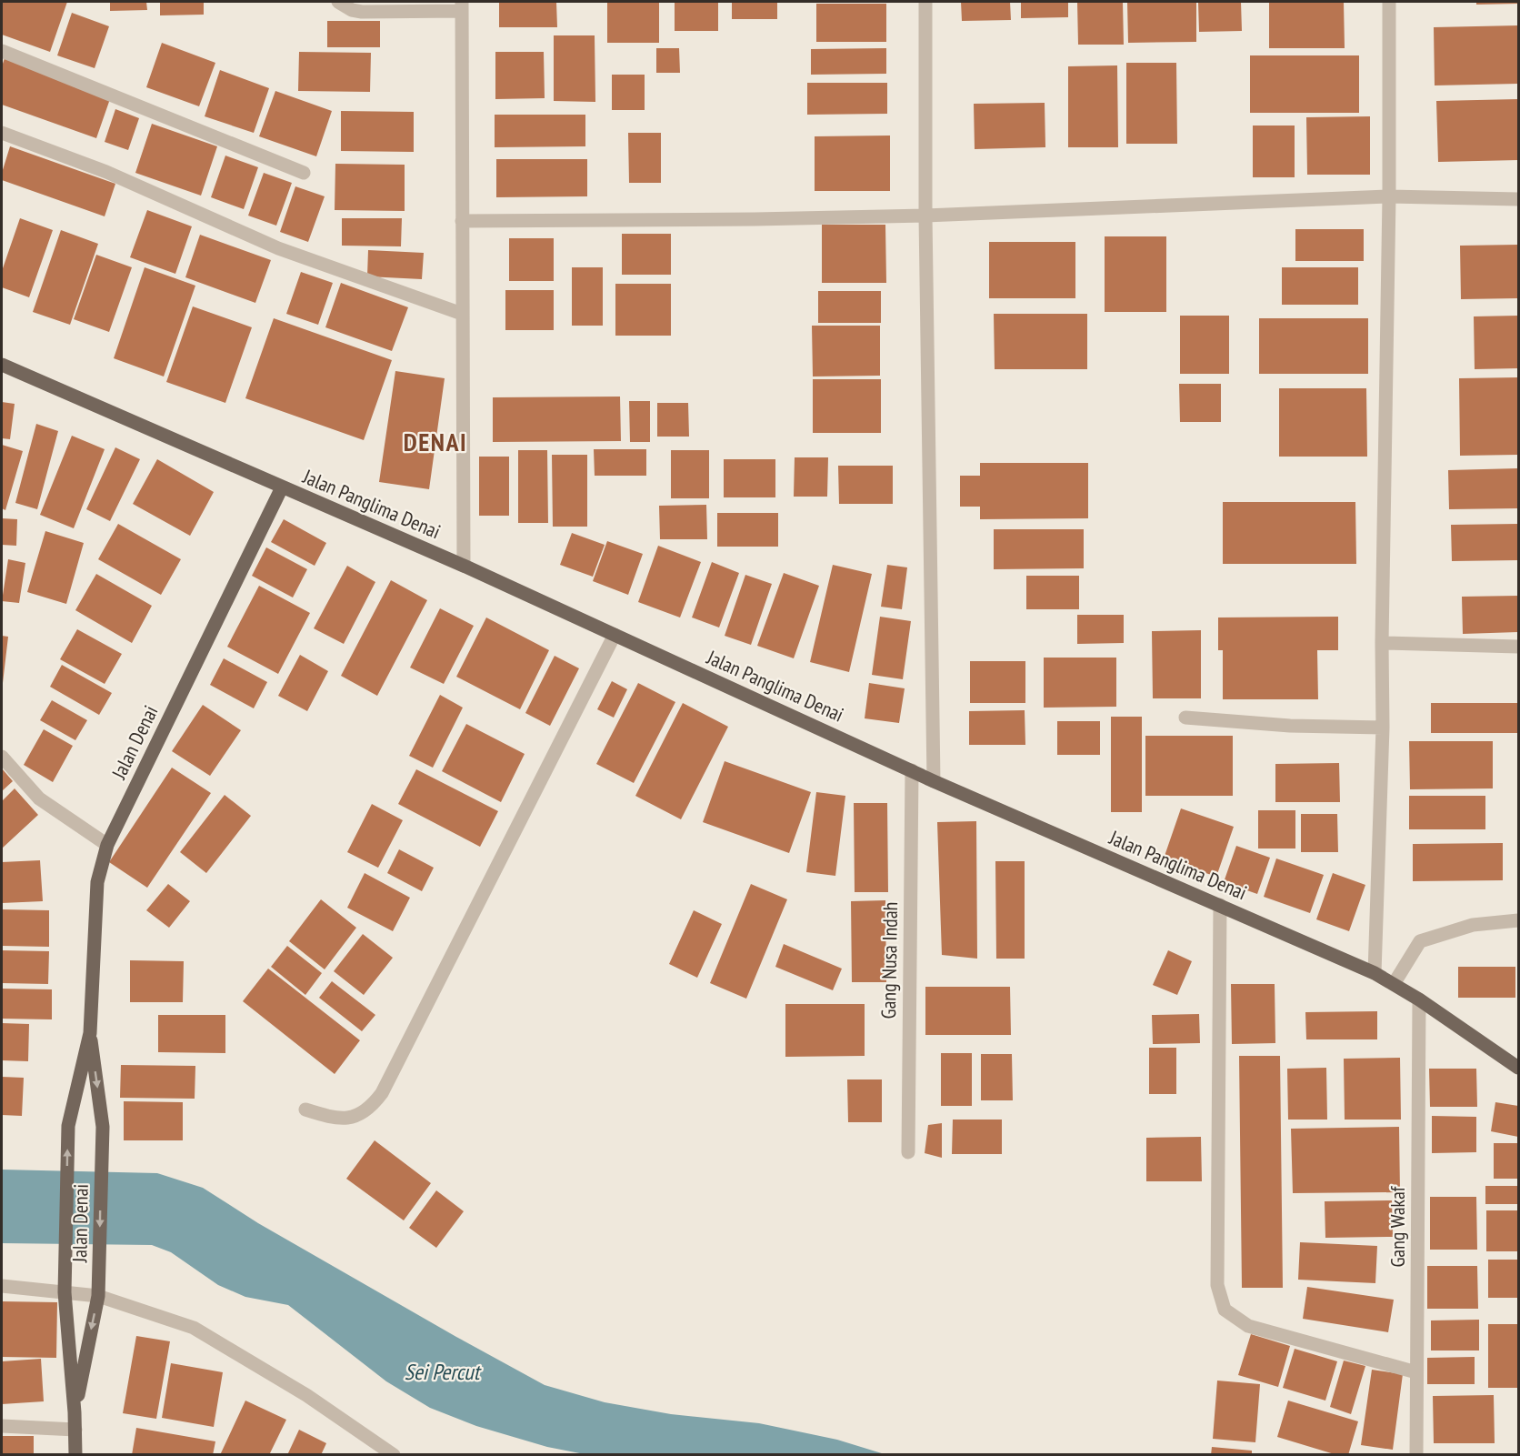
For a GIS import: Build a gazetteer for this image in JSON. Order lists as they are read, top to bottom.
{
  "streets": {
    "main road": ["Jalan Panglima Denai", "Jalan Denai"],
    "street": ["Gang Nusa Indah", "Gang Wakaf"]
  },
  "crossings": [
    ["Jalan Panglima Denai", "Jalan Denai"],
    ["Jalan Panglima Denai", "Gang Nusa Indah"],
    ["Jalan Panglima Denai", "Gang Wakaf"]
  ],
  "districts": ["DENAI"],
  "water": ["Sei Percut"]
}
